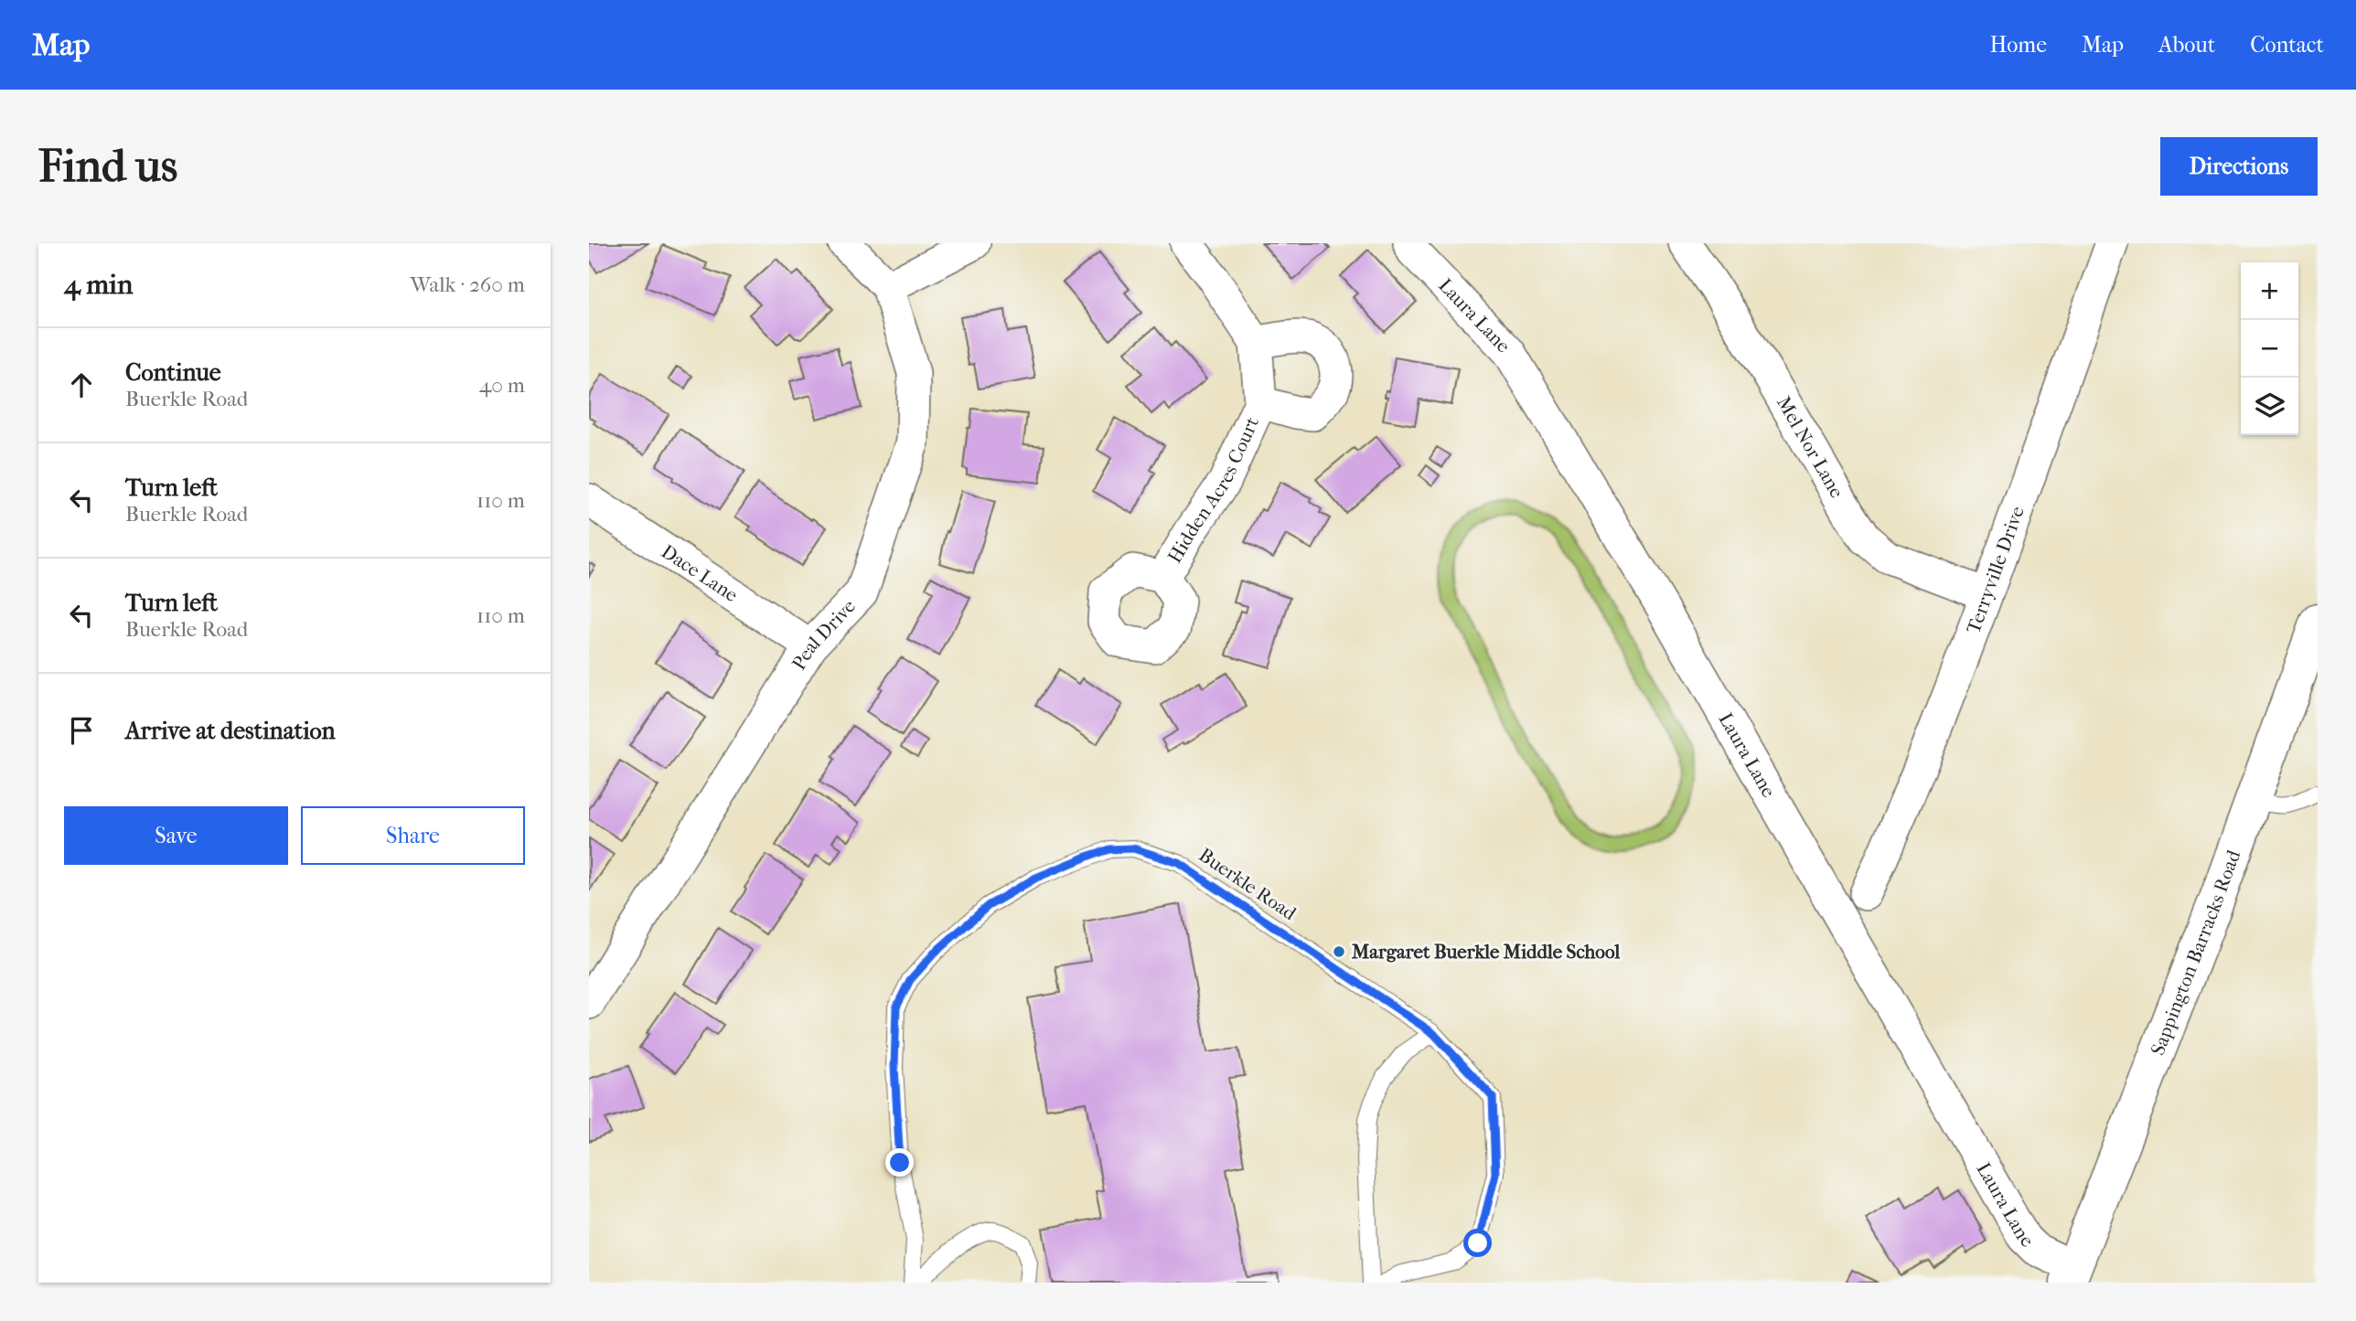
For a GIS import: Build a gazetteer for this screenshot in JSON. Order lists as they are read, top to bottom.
{
  "streets": {
    "street": [
      "Laura Lane",
      "Mel Nor Lane",
      "Hidden Acres Court",
      "Terryville Drive",
      "Dace Lane",
      "Peal Drive",
      "Sappington Barracks Road"
    ],
    "lane": ["Buerkle Road"]
  },
  "crossings": [
    ["Laura Lane", "Sappington Barracks Road"],
    ["Mel Nor Lane", "Terryville Drive"],
    ["Dace Lane", "Peal Drive"]
  ],
  "places": ["Margaret Buerkle Middle School"],
  "page": {
    "header": "Map",
    "nav": [
      "Home",
      "Map",
      "About",
      "Contact"
    ],
    "buttons": [
      "Directions",
      ["Save", "Share"]
    ],
    "title": "Find us",
    "heading": ["4 min", "Walk · 260 m"],
    "map_buttons": ["+", "−"],
    "list": [
      ["Continue", "Buerkle Road", "40 m"],
      ["Turn left", "Buerkle Road", "110 m"],
      ["Turn left", "Buerkle Road", "110 m"],
      "Arrive at destination"
    ]
  }
}
